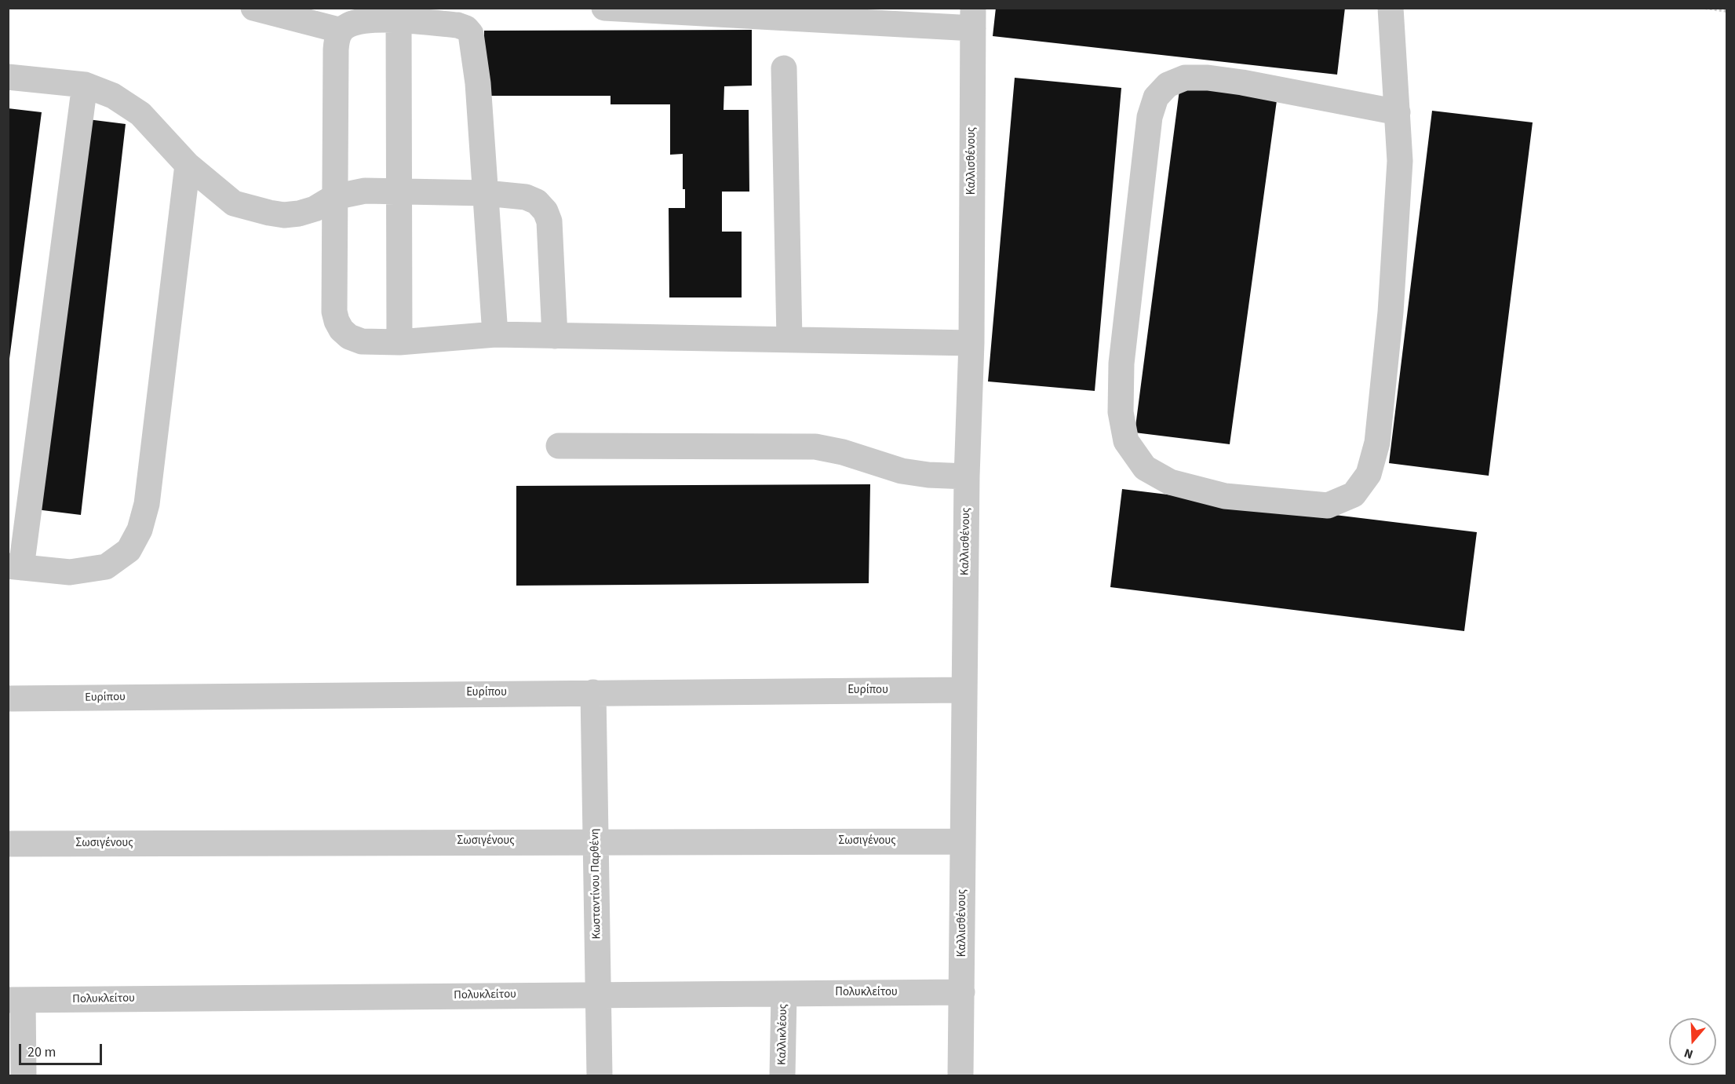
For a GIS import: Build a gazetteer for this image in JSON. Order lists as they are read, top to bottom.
{
  "streets": {
    "street": [
      "Καλλισθένους",
      "Ευρίπου",
      "Σωσιγένους",
      "Κωσταντίνου Παρθένη",
      "Πολυκλείτου",
      "Καλλικλέους"
    ]
  },
  "crossings": [
    ["Καλλισθένους", "Ευρίπου"],
    ["Καλλισθένους", "Σωσιγένους"],
    ["Καλλισθένους", "Πολυκλείτου"],
    ["Ευρίπου", "Κωσταντίνου Παρθένη"],
    ["Σωσιγένους", "Κωσταντίνου Παρθένη"],
    ["Κωσταντίνου Παρθένη", "Πολυκλείτου"],
    ["Πολυκλείτου", "Καλλικλέους"]
  ],
  "scale_bar": "20 m",
  "north": "bottom"
}
